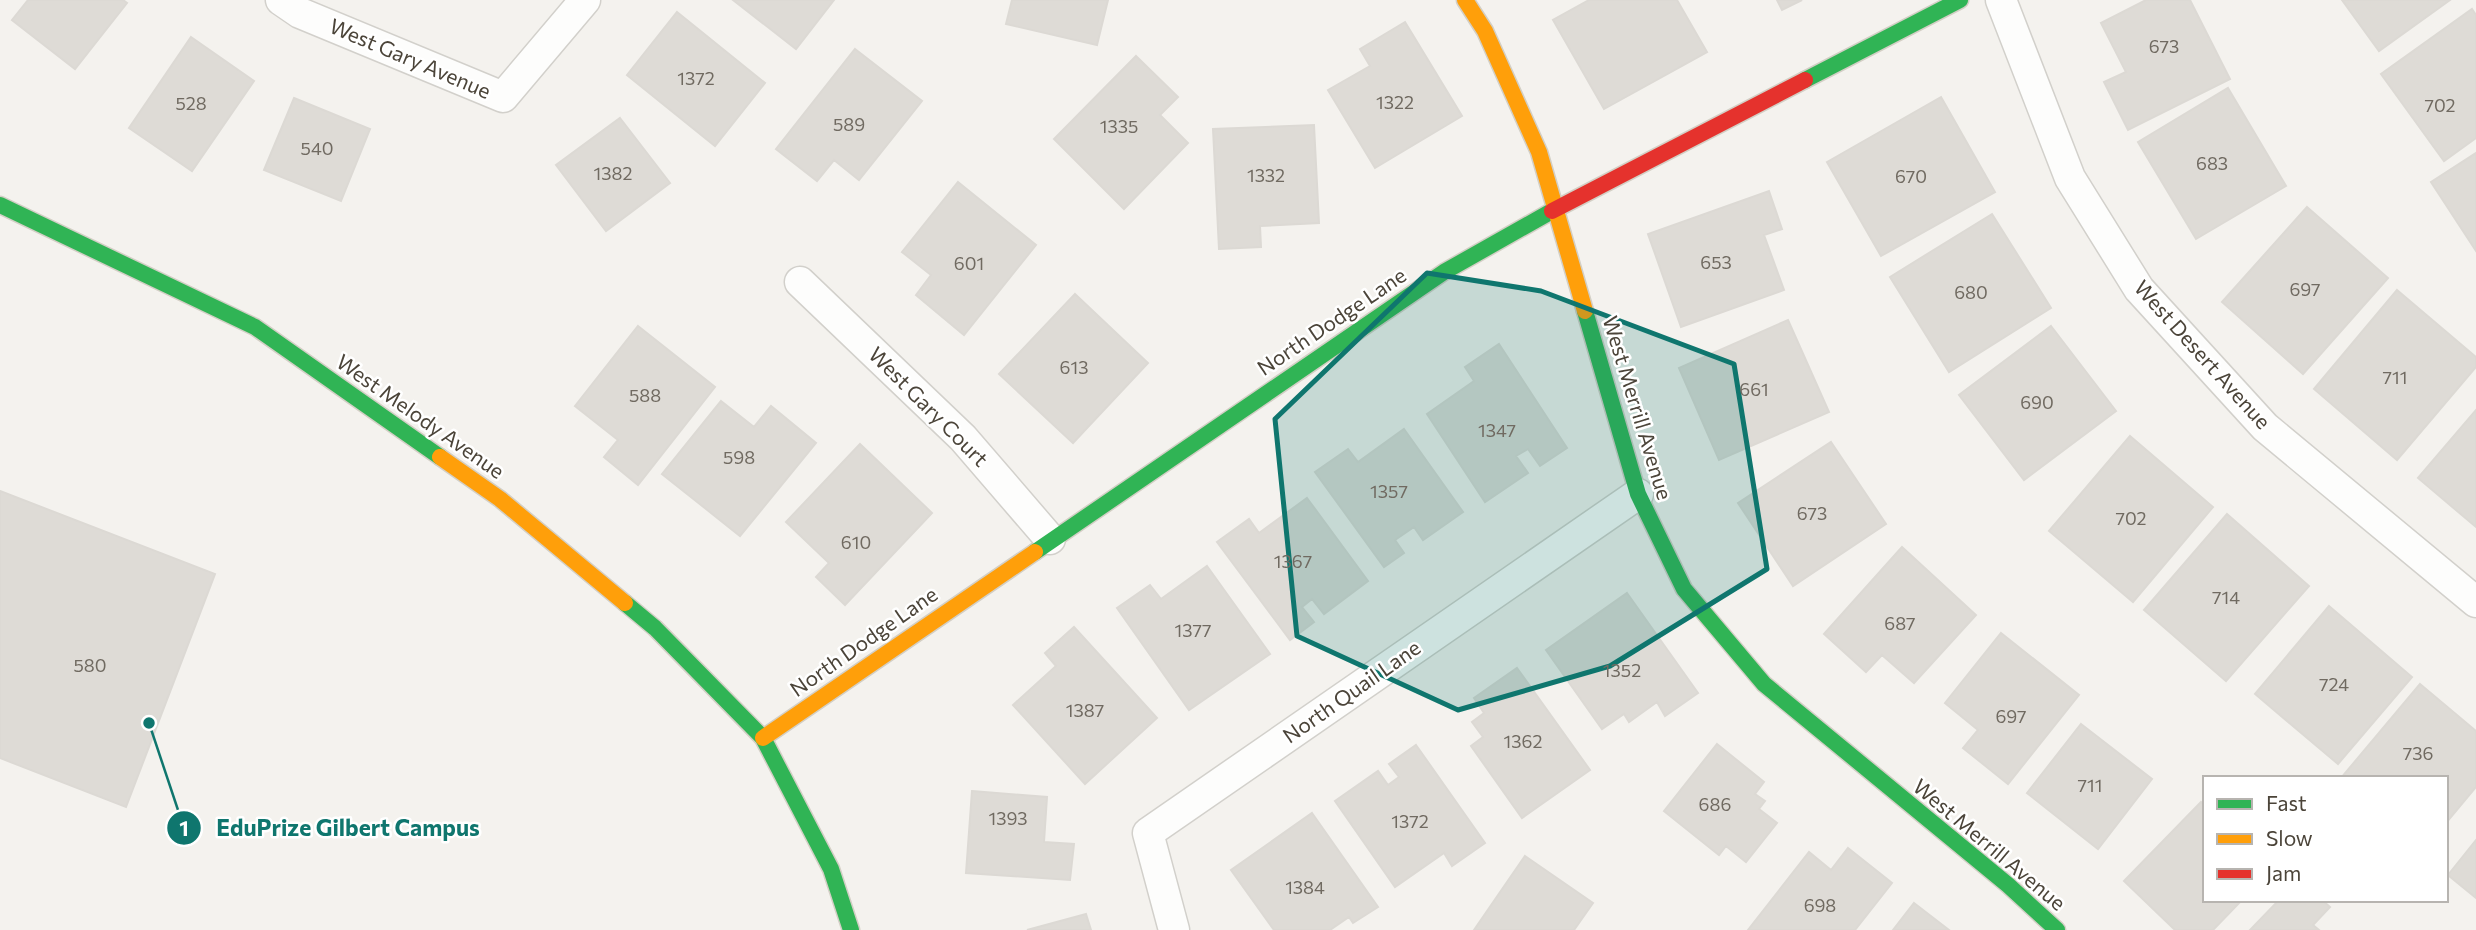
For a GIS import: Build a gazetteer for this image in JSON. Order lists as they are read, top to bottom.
{
  "streets": {
    "street": [
      "West Gary Avenue",
      "North Dodge Lane",
      "West Desert Avenue",
      "West Gary Court",
      "West Merrill Avenue",
      "West Melody Avenue",
      "North Quail Lane"
    ]
  },
  "crossings": [
    ["North Dodge Lane", "West Gary Court"],
    ["North Dodge Lane", "West Merrill Avenue"],
    ["North Dodge Lane", "West Melody Avenue"],
    ["West Merrill Avenue", "North Quail Lane"]
  ],
  "places": ["EduPrize Gilbert Campus"],
  "house_numbers": [
    "673",
    "1372",
    "1322",
    "528",
    "702",
    "589",
    "1335",
    "540",
    "683",
    "1382",
    "1332",
    "670",
    "653",
    "601",
    "697",
    "680",
    "613",
    "711",
    "661",
    "588",
    "690",
    "1347",
    "598",
    "1357",
    "673",
    "702",
    "610",
    "1367",
    "714",
    "687",
    "1377",
    "580",
    "1352",
    "724",
    "1387",
    "697",
    "1362",
    "736",
    "711",
    "686",
    "1393",
    "1372",
    "1384",
    "698"
  ],
  "legend": ["Fast", "Slow", "Jam"]
}
